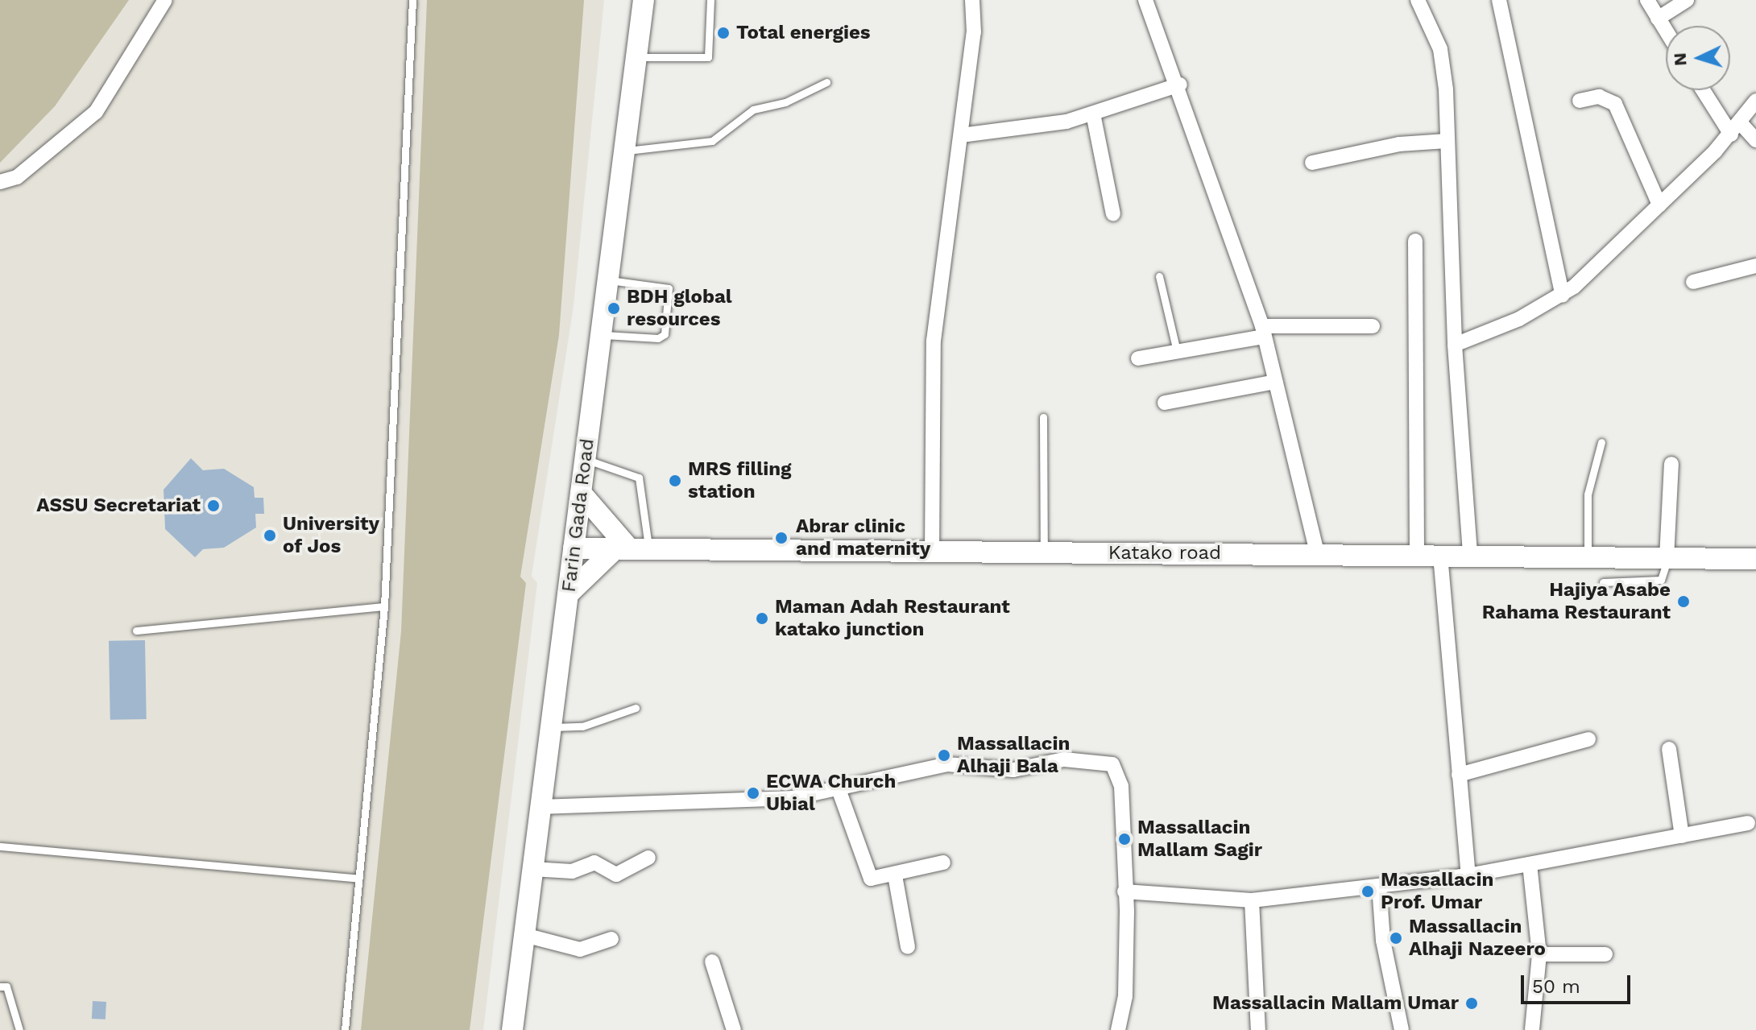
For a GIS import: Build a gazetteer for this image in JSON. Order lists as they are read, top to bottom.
{
  "streets": {
    "main road": ["Farin Gada Road", "Katako road"]
  },
  "crossings": [
    ["Farin Gada Road", "Katako road"]
  ],
  "places": [
    "Total energies",
    "BDH global resources",
    "MRS filling station",
    "ASSU Secretariat",
    "University of Jos",
    "Abrar clinic and maternity",
    "Hajiya Asabe Rahama Restaurant",
    "Maman Adah Restaurant katako junction",
    "Massallacin Alhaji Bala",
    "ECWA Church Ubial",
    "Massallacin Mallam Sagir",
    "Massallacin Prof. Umar",
    "Massallacin Alhaji Nazeero",
    "Massallacin Mallam Umar"
  ],
  "scale_bar": "50 m",
  "north": "left"
}
